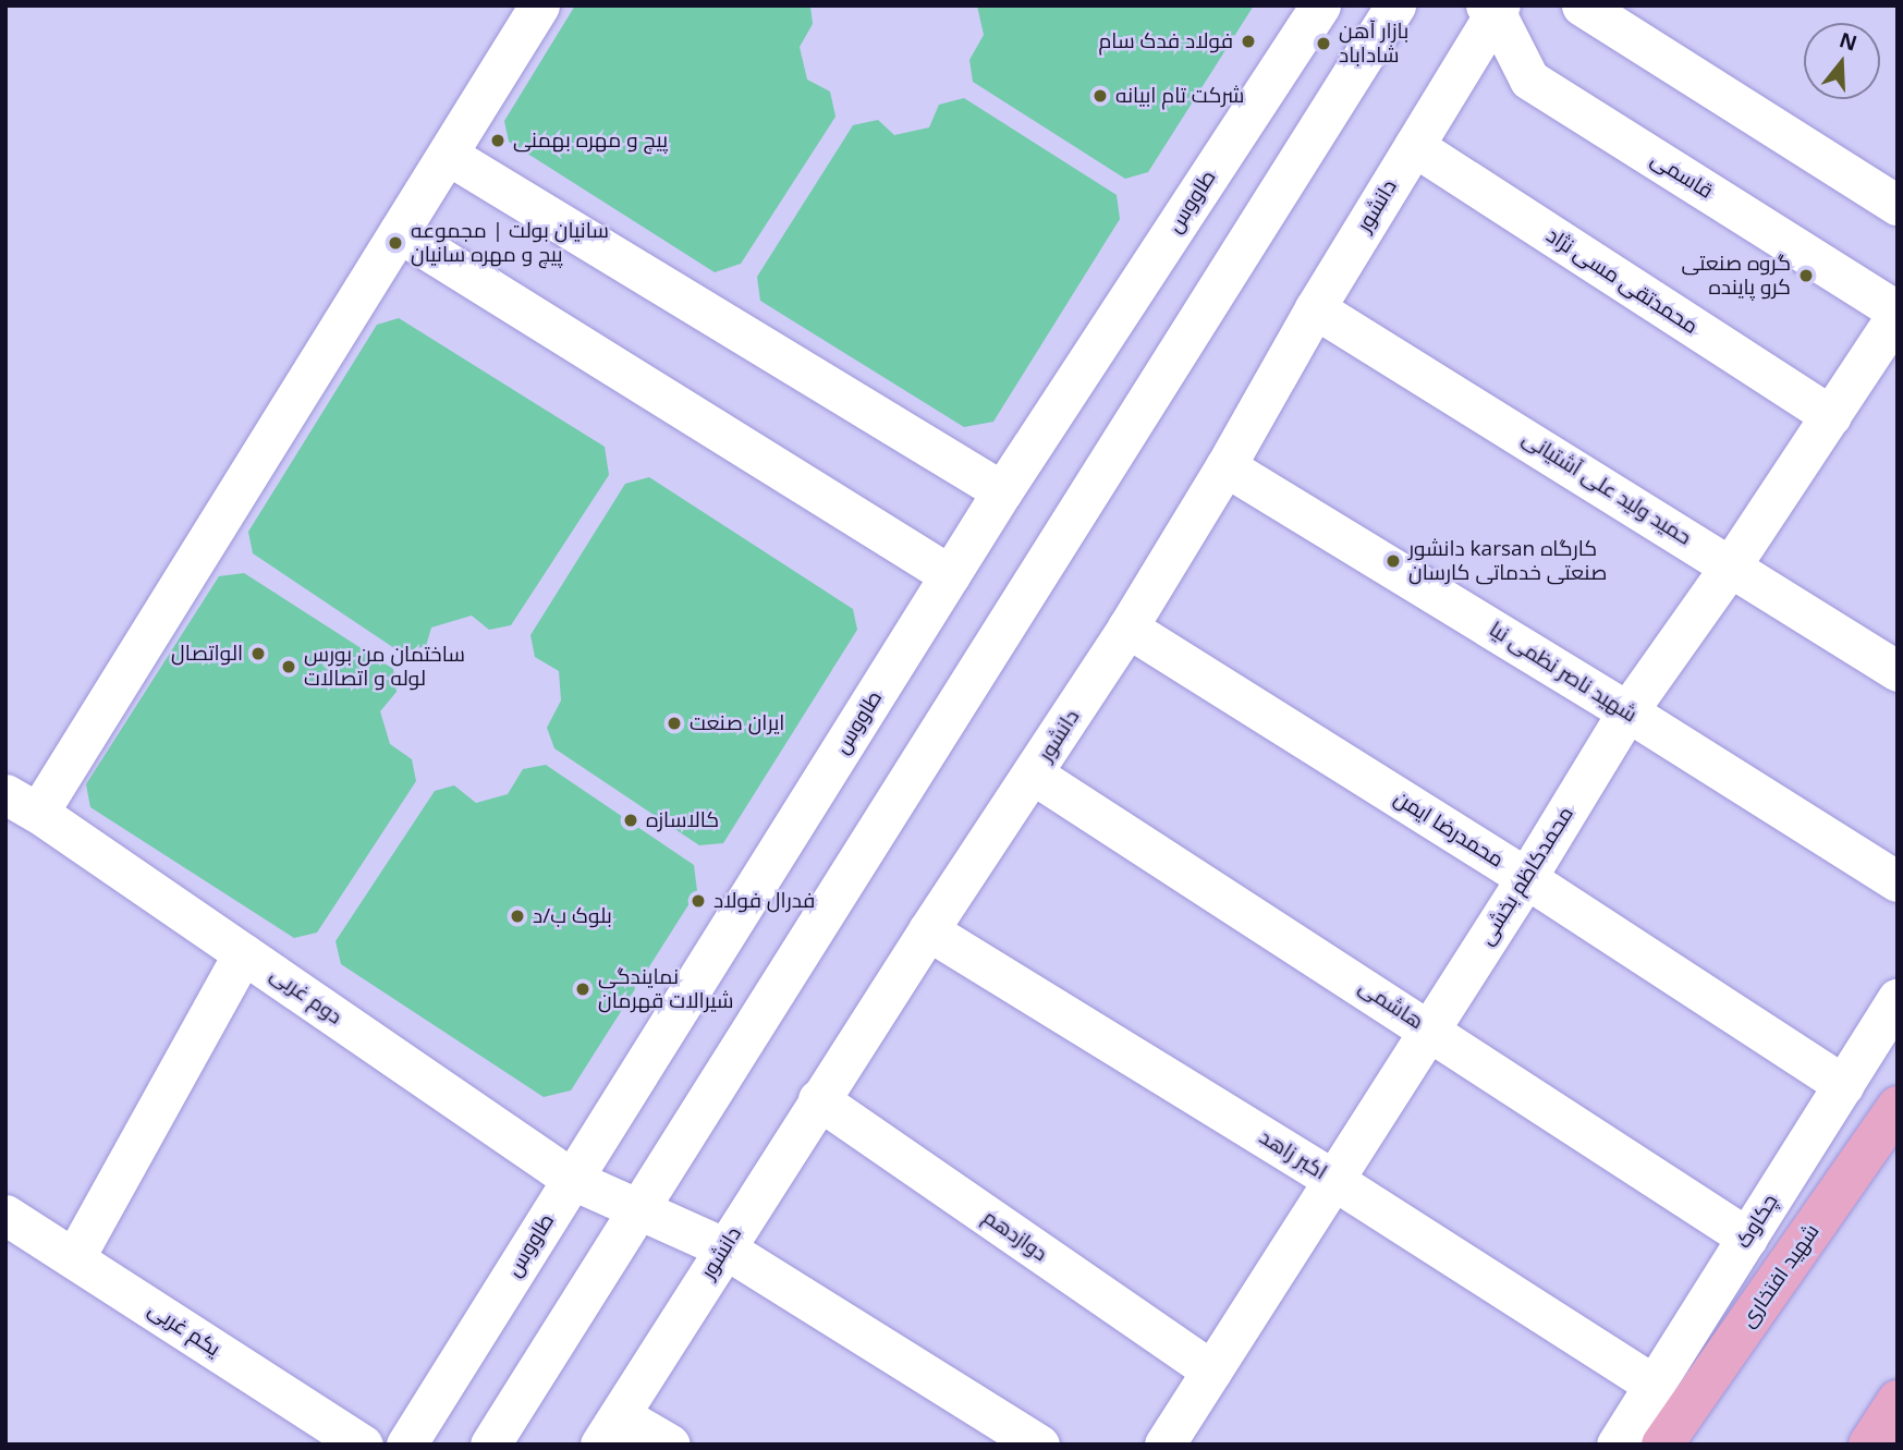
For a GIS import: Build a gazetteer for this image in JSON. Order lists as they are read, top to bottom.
{
  "streets": {
    "main road": ["شهید افتخاری"],
    "street": [
      "قاسمی",
      "طاووس",
      "دانشور",
      "محمدتقی مسی نژاد",
      "حمید ولید علی آشتیانی",
      "شهید ناصر نظمی نیا",
      "محمدرضا ایمن",
      "محمدکاظم بخشی",
      "دوم غربی",
      "هاشمی",
      "اکبر زاهد",
      "چکاوک",
      "دوازدهم",
      "یکم غربی"
    ]
  },
  "crossings": [
    ["قاسمی", "دانشور"],
    ["قاسمی", "محمدکاظم بخشی"],
    ["طاووس", "دوم غربی"],
    ["دانشور", "محمدتقی مسی نژاد"],
    ["دانشور", "حمید ولید علی آشتیانی"],
    ["دانشور", "شهید ناصر نظمی نیا"],
    ["دانشور", "محمدرضا ایمن"],
    ["دانشور", "دوم غربی"],
    ["دانشور", "هاشمی"],
    ["دانشور", "اکبر زاهد"],
    ["دانشور", "دوازدهم"],
    ["محمدتقی مسی نژاد", "محمدکاظم بخشی"],
    ["حمید ولید علی آشتیانی", "محمدکاظم بخشی"],
    ["شهید ناصر نظمی نیا", "محمدکاظم بخشی"],
    ["محمدرضا ایمن", "محمدکاظم بخشی"],
    ["محمدرضا ایمن", "چکاوک"],
    ["محمدکاظم بخشی", "هاشمی"],
    ["محمدکاظم بخشی", "اکبر زاهد"],
    ["محمدکاظم بخشی", "دوازدهم"],
    ["هاشمی", "چکاوک"],
    ["اکبر زاهد", "چکاوک"]
  ],
  "places": [
    "فولاد فدک سام",
    "بازار آهن شاداباد",
    "شرکت تام ابیانه",
    "پیچ و مهره بهمنی",
    "سانیان بولت | مجموعه پیچ و مهره سانیان",
    "گروه صنعتی کرو پاینده",
    "دانشور karsan کارگاه صنعتی خدماتی کارسان",
    "الواتصال",
    "ساختمان من بورس لوله و اتصالات",
    "ايران صنعت",
    "کالاسازه",
    "فدرال فولاد",
    "بلوک ب/د",
    "نمایندگی شیرالات قهرمان"
  ],
  "north": "top"
}
